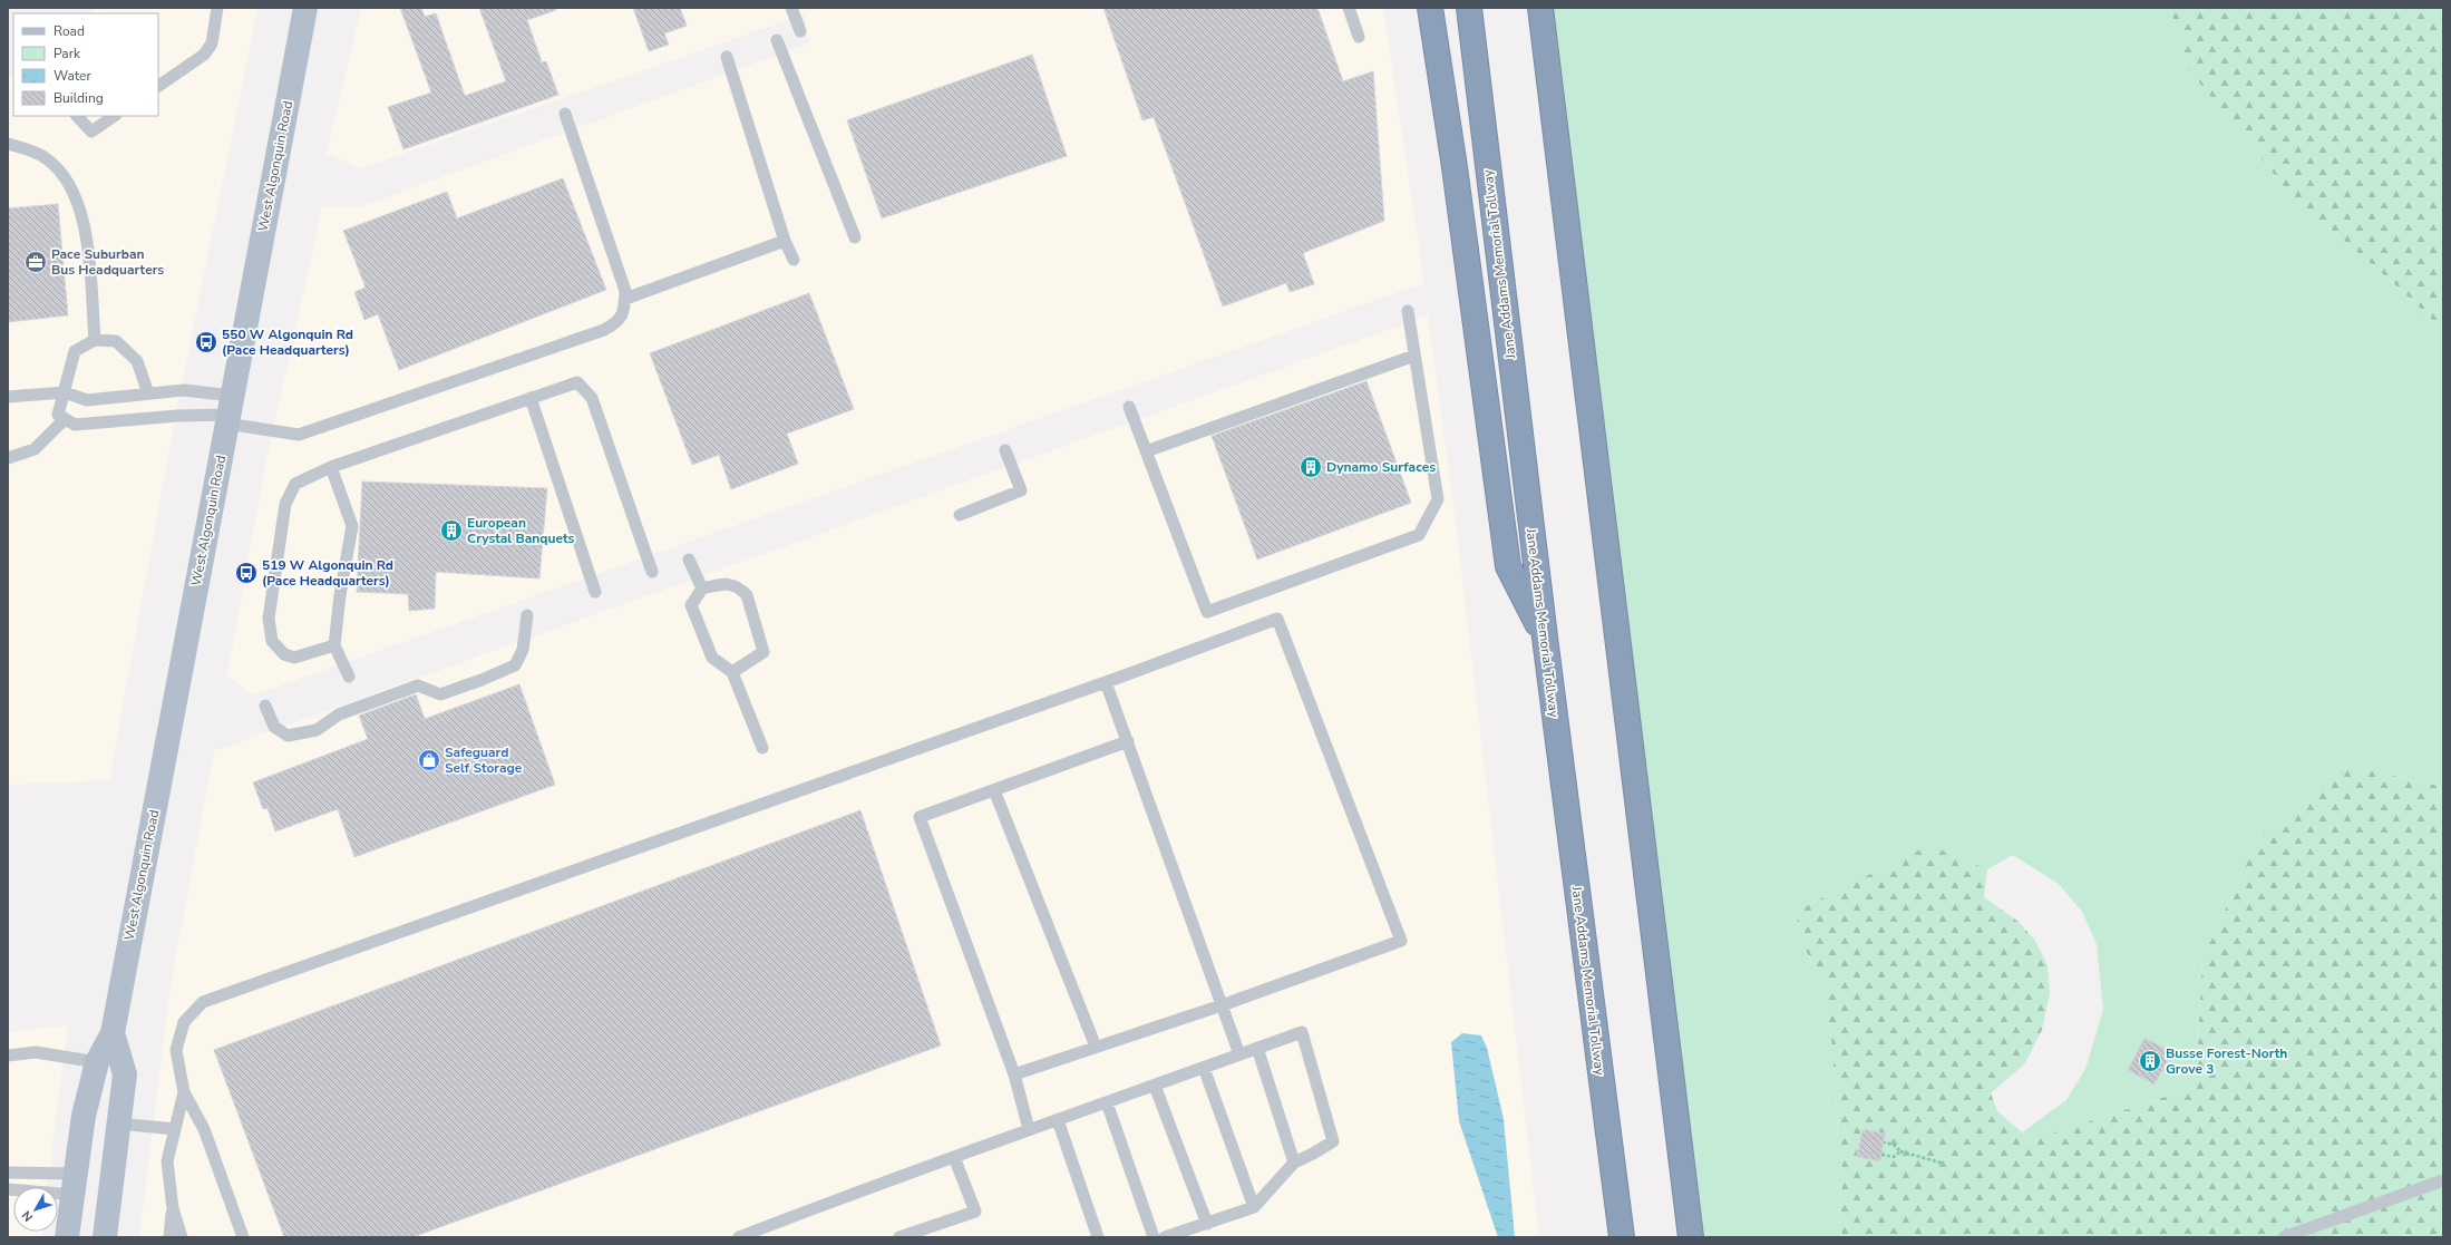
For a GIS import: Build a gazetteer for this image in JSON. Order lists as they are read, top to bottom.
{
  "streets": {
    "highway": ["Jane Addams Memorial Tollway"],
    "main road": ["West Algonquin Road"]
  },
  "places": {
    "office": ["Pace Suburban Bus Headquarters"],
    "bus stop": ["550 W Algonquin Rd (Pace Headquarters)", "519 W Algonquin Rd (Pace Headquarters)"],
    "building": ["Dynamo Surfaces", "European Crystal Banquets", "Busse Forest-North Grove 3"],
    "shop": ["Safeguard Self Storage"]
  },
  "legend": [
    "Road",
    "Park",
    "Water",
    "Building"
  ],
  "north": "bottom left"
}
